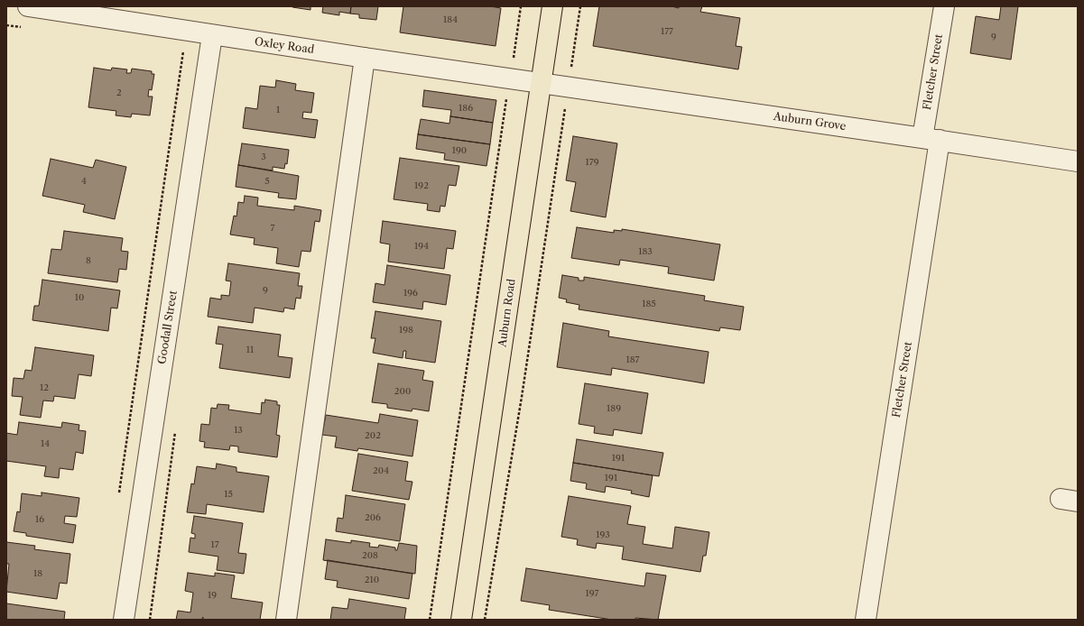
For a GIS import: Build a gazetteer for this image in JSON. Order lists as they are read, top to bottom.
{
  "streets": {
    "main road": ["Auburn Road"],
    "street": [
      "Oxley Road",
      "Fletcher Street",
      "Auburn Grove",
      "Goodall Street"
    ]
  },
  "crossings": [
    ["Oxley Road", "Auburn Grove"],
    ["Oxley Road", "Auburn Road"],
    ["Oxley Road", "Goodall Street"],
    ["Fletcher Street", "Auburn Grove"],
    ["Auburn Grove", "Auburn Road"]
  ],
  "house_numbers": [
    "184",
    "177",
    "9",
    "2",
    "186",
    "1",
    "190",
    "3",
    "179",
    "4",
    "5",
    "192",
    "7",
    "194",
    "183",
    "8",
    "9",
    "196",
    "10",
    "185",
    "198",
    "11",
    "187",
    "12",
    "200",
    "189",
    "13",
    "202",
    "14",
    "191",
    "204",
    "191",
    "15",
    "206",
    "16",
    "193",
    "17",
    "208",
    "18",
    "210",
    "197",
    "19"
  ]
}
